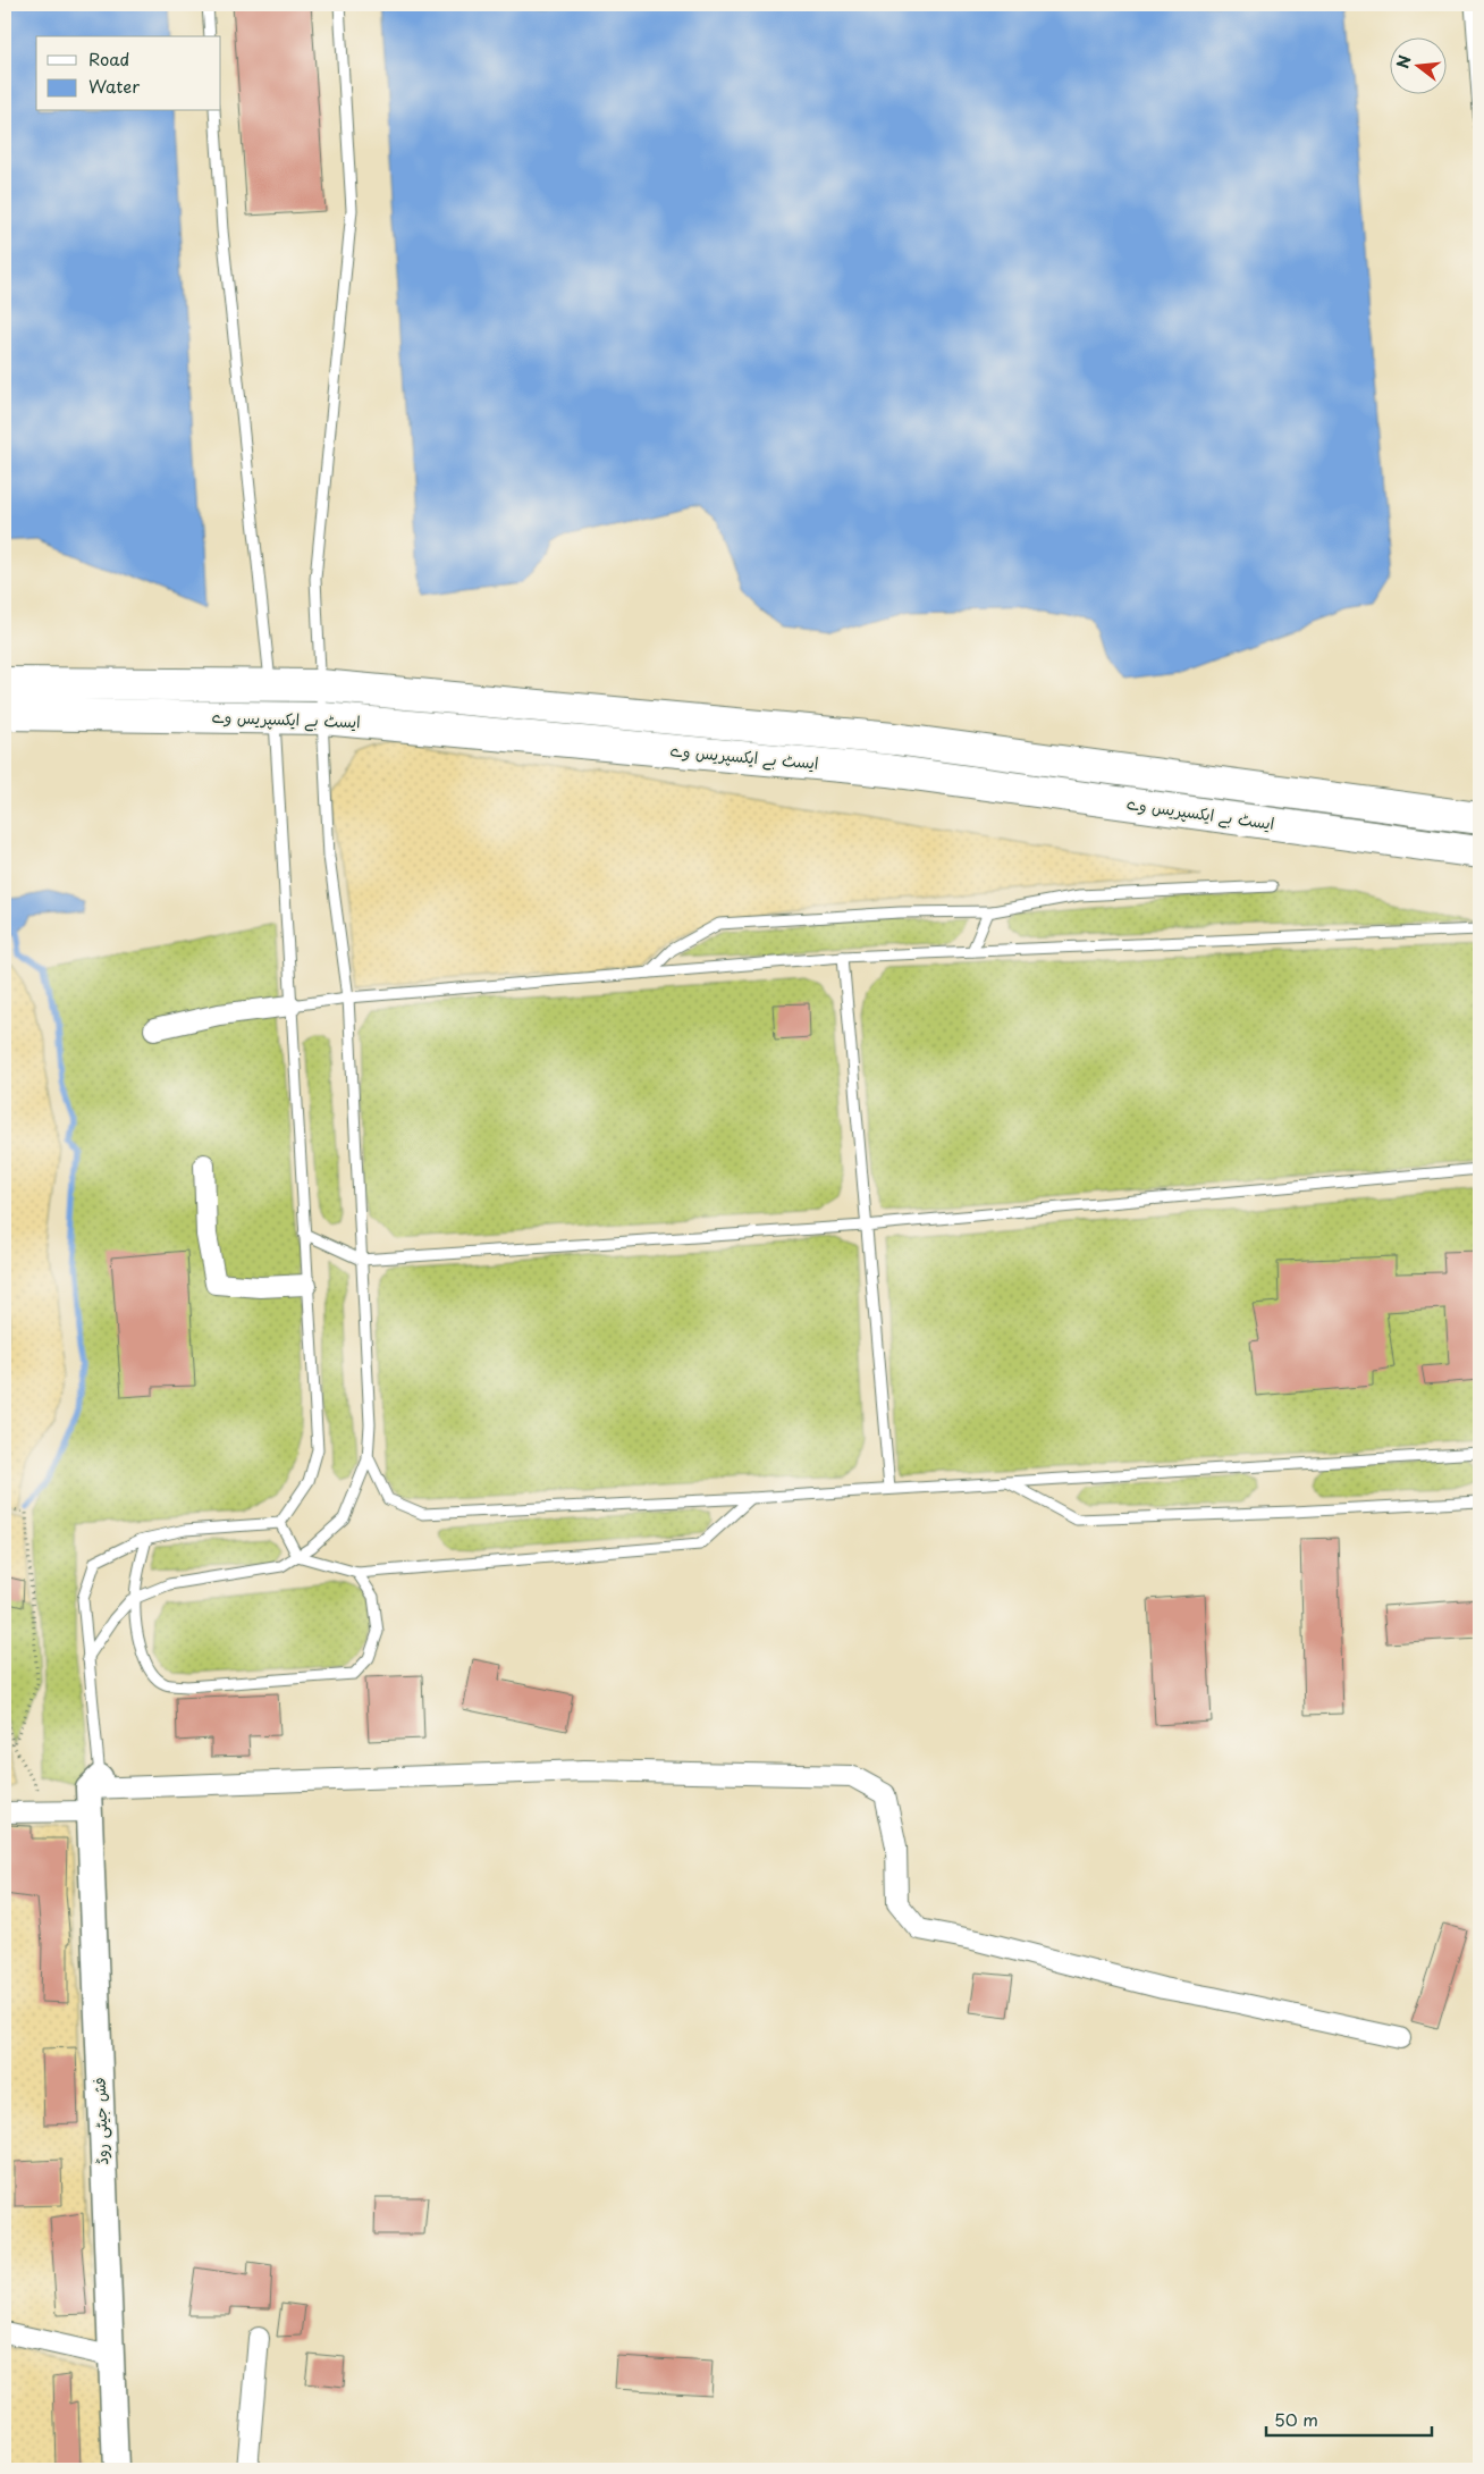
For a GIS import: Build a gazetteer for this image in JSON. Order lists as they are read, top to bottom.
{
  "streets": {
    "main road": ["ایسٹ بے ایکسپریس وے"],
    "street": ["فش جیٹی روڈ"]
  },
  "legend": ["Road", "Water"],
  "scale_bar": "50 m",
  "north": "left"
}
